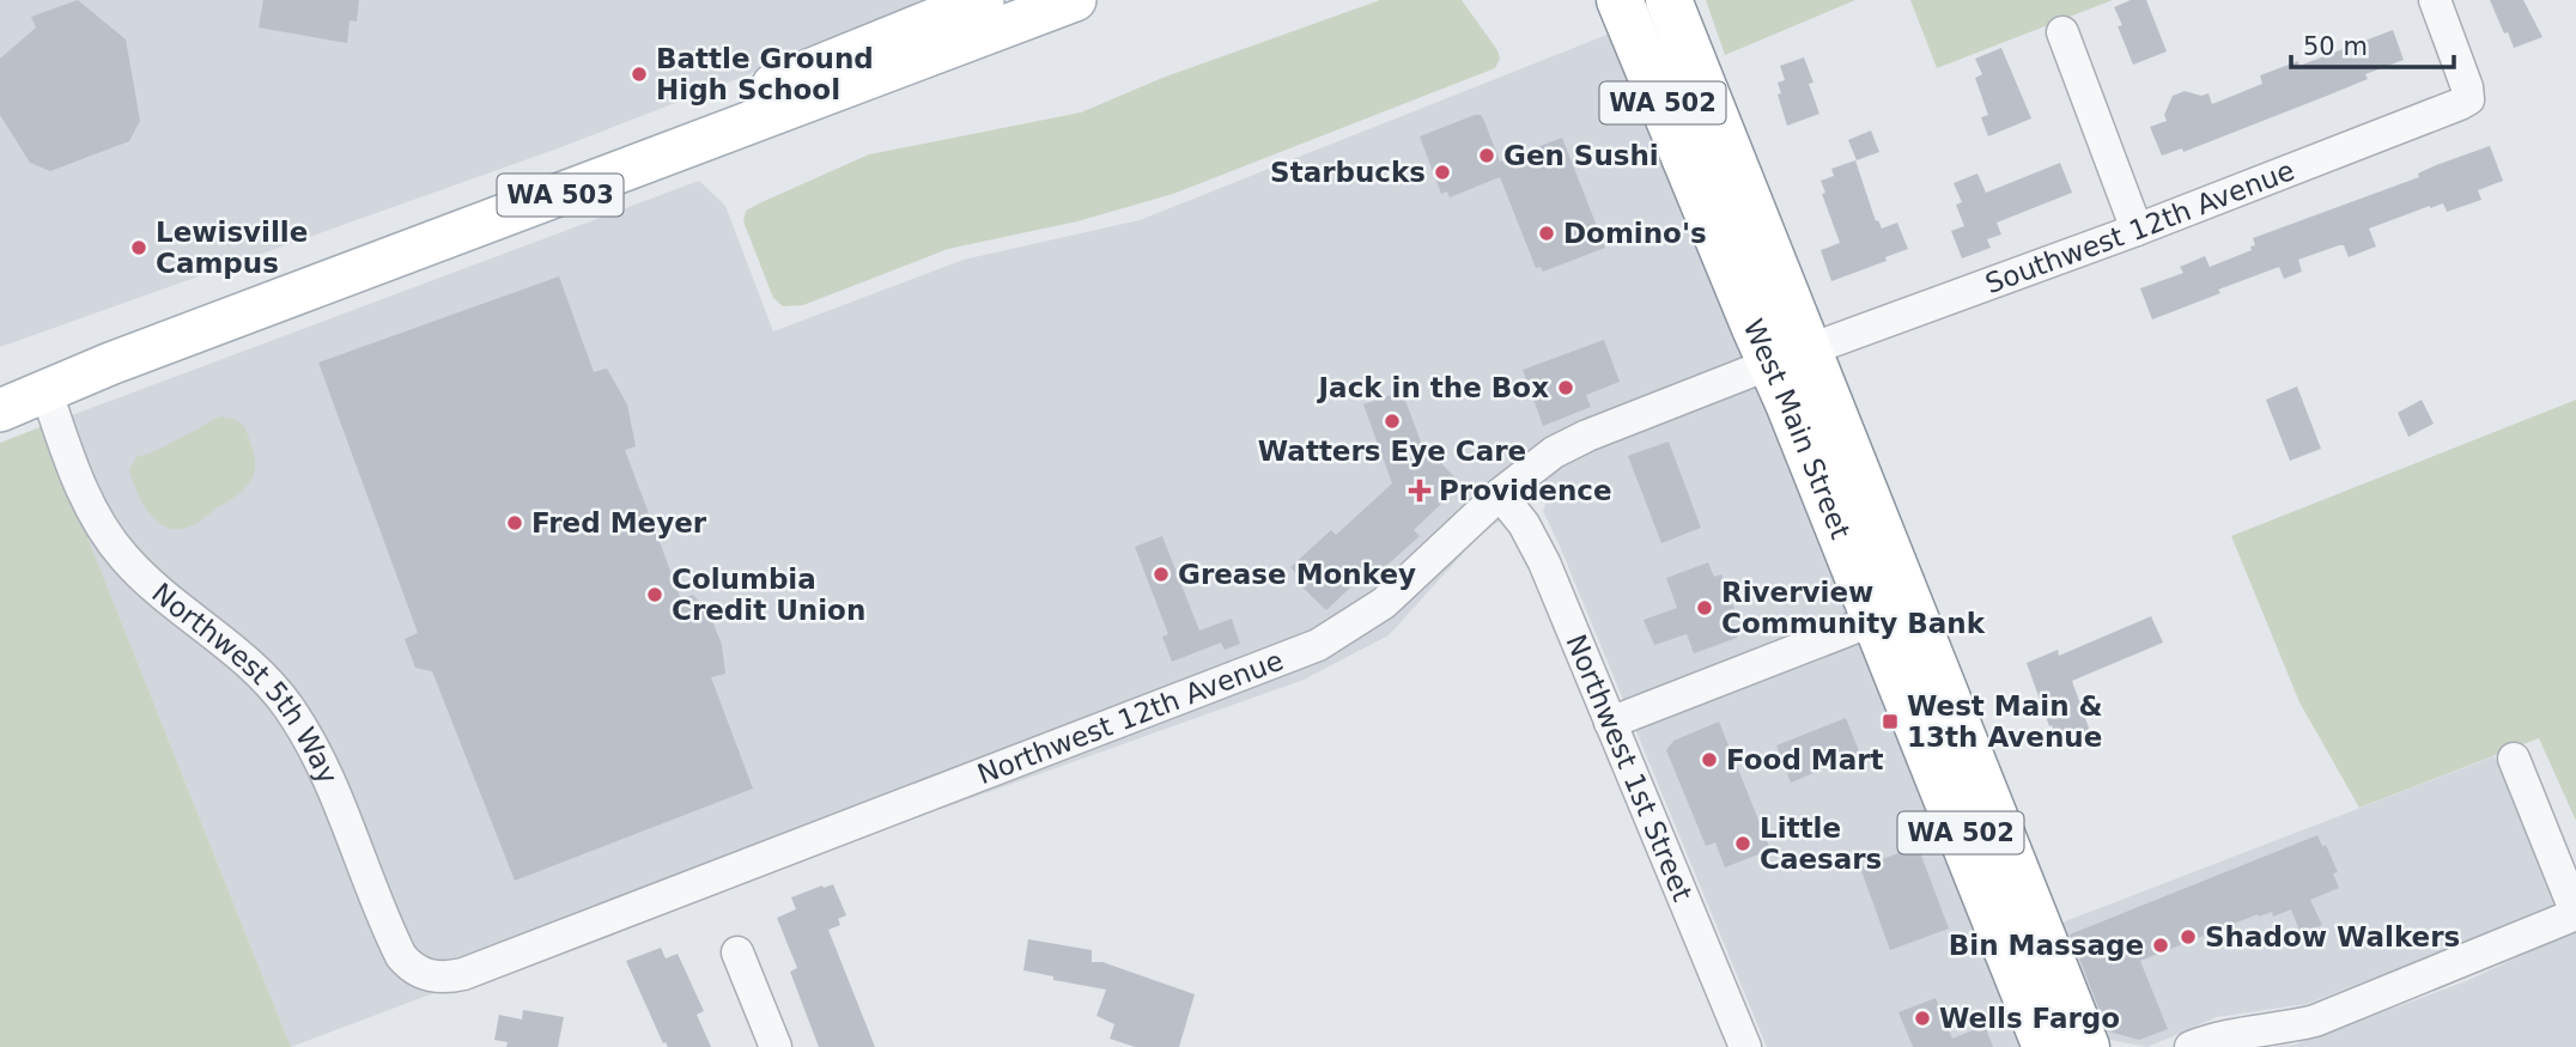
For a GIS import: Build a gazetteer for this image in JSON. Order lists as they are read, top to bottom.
{
  "streets": {
    "highway": ["WA 502", "West Main Street"],
    "main road": ["WA 503"],
    "street": [
      "Southwest 12th Avenue",
      "Northwest 5th Way",
      "Northwest 12th Avenue",
      "Northwest 1st Street"
    ]
  },
  "crossings": [
    ["WA 503", "Northwest 5th Way"],
    ["Southwest 12th Avenue", "West Main Street"],
    ["Southwest 12th Avenue", "Northwest 12th Avenue"],
    ["West Main Street", "Northwest 12th Avenue"],
    ["Northwest 5th Way", "Northwest 12th Avenue"],
    ["Northwest 12th Avenue", "Northwest 1st Street"]
  ],
  "places": {
    "other": [
      "Battle Ground High School",
      "Gen Sushi",
      "Starbucks",
      "Domino's",
      "Lewisville Campus",
      "Jack in the Box",
      "Watters Eye Care",
      "Fred Meyer",
      "Grease Monkey",
      "Columbia Credit Union",
      "Riverview Community Bank",
      "Food Mart",
      "Little Caesars",
      "Shadow Walkers",
      "Bin Massage",
      "Wells Fargo"
    ],
    "health": ["Providence"],
    "transit": ["West Main & 13th Avenue"]
  },
  "scale_bar": "50 m"
}
